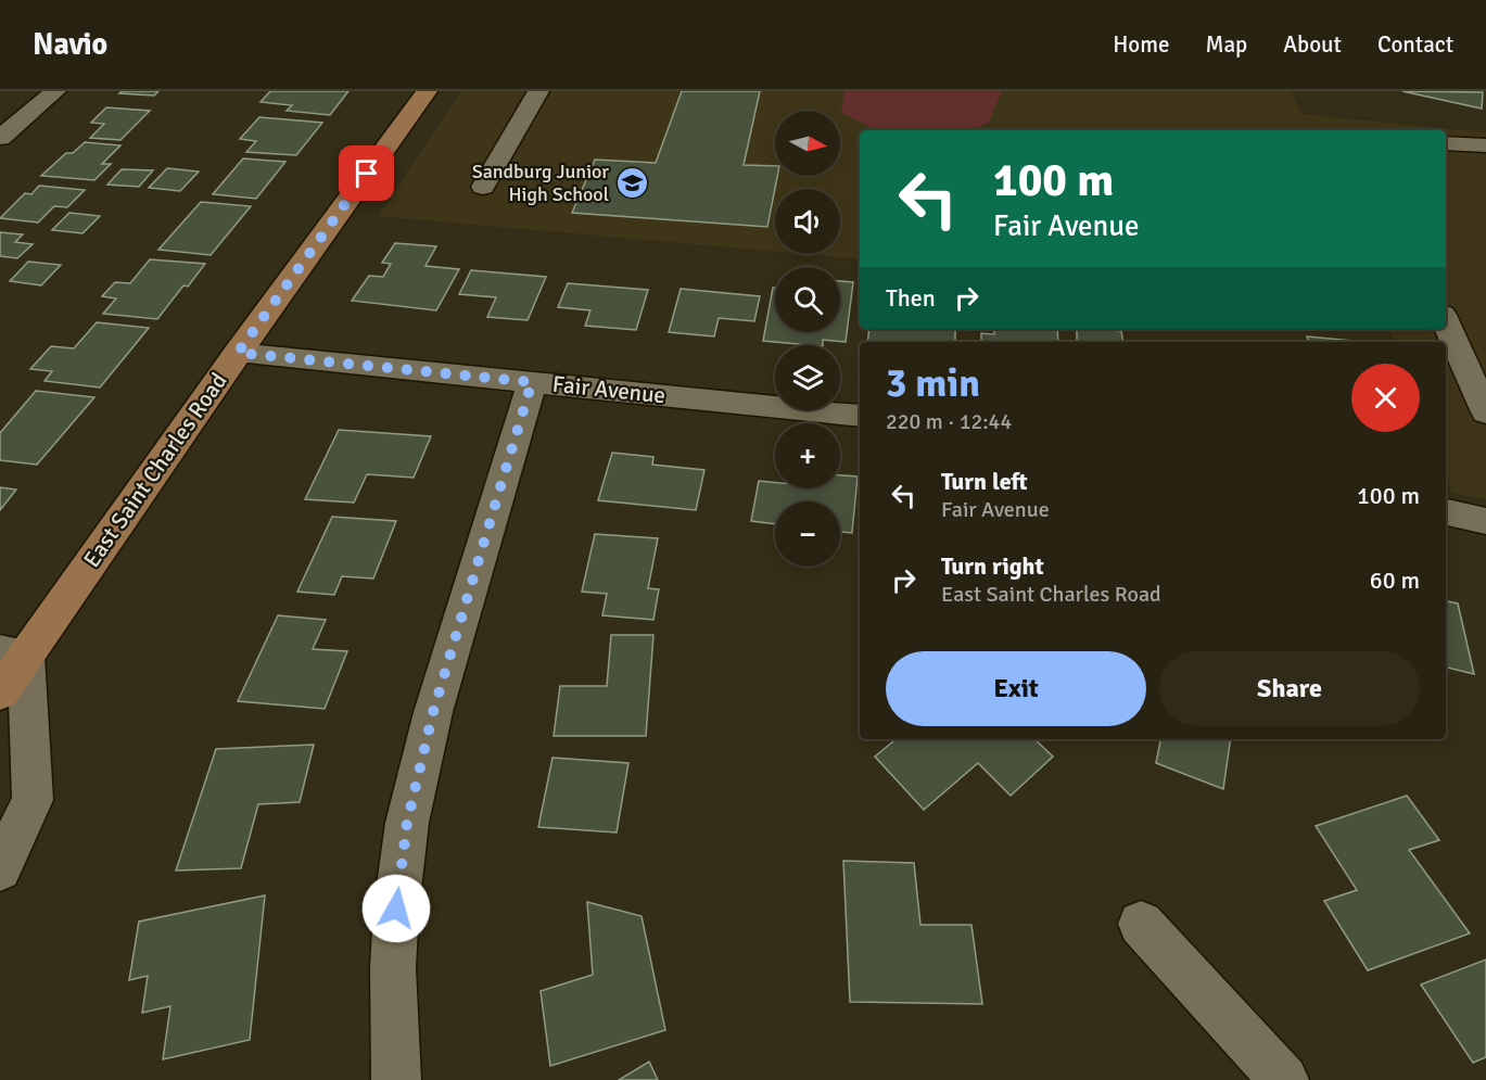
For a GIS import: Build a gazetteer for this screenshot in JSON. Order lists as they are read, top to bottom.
{
  "streets": {
    "main road": ["East Saint Charles Road"],
    "street": ["Fair Avenue"]
  },
  "crossings": [
    ["Fair Avenue", "East Saint Charles Road"]
  ],
  "places": {
    "school or university": ["Sandburg Junior High School"]
  },
  "north": "right",
  "page": {
    "header": "Navio",
    "nav": [
      "Home",
      "Map",
      "About",
      "Contact"
    ],
    "map_buttons": ["+", "−"],
    "turn": ["100 m", "Fair Avenue"],
    "then": "Then",
    "heading": ["3 min", "220 m · 12:44"],
    "list": [
      {
        "name": "Turn left",
        "note": "Fair Avenue",
        "value": "100 m"
      },
      {
        "name": "Turn right",
        "note": "East Saint Charles Road",
        "value": "60 m"
      }
    ],
    "buttons": ["Exit", "Share"]
  }
}
